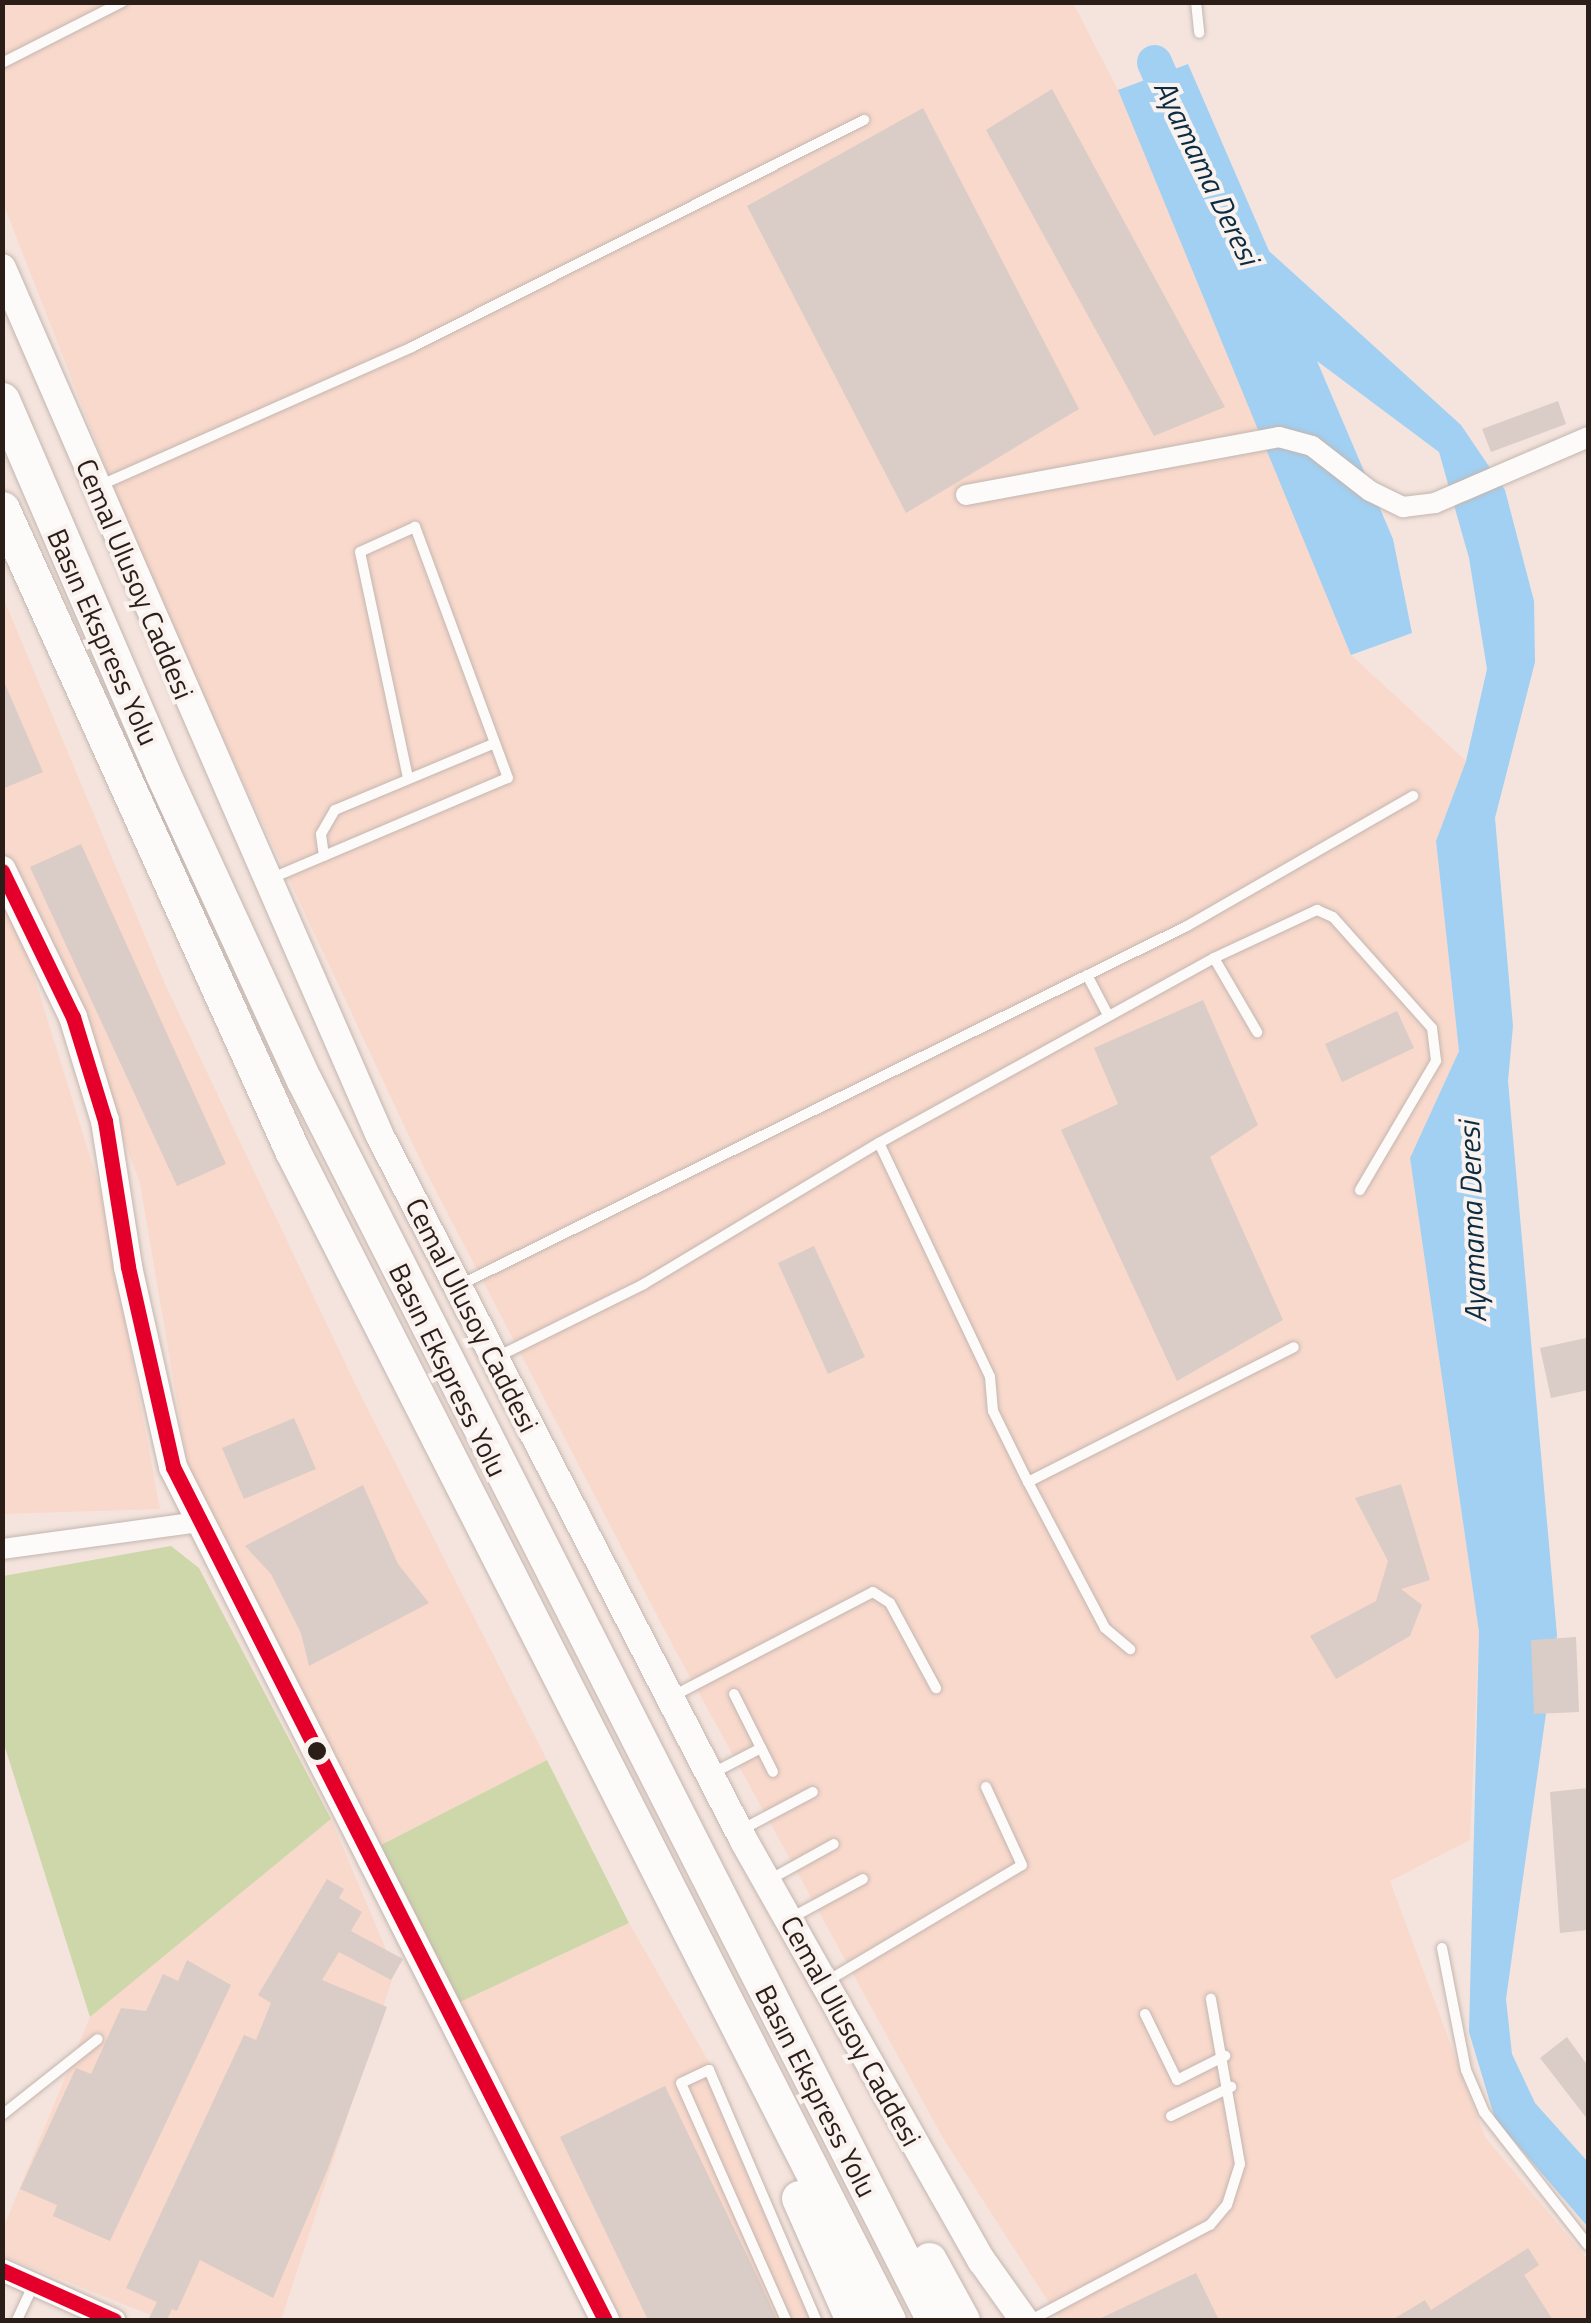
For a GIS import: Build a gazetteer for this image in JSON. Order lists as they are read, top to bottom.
{
  "streets": {
    "highway": ["Basın Ekspress Yolu"],
    "main road": ["Cemal Ulusoy Caddesi"]
  },
  "water": ["Ayamama Deresi"]
}
